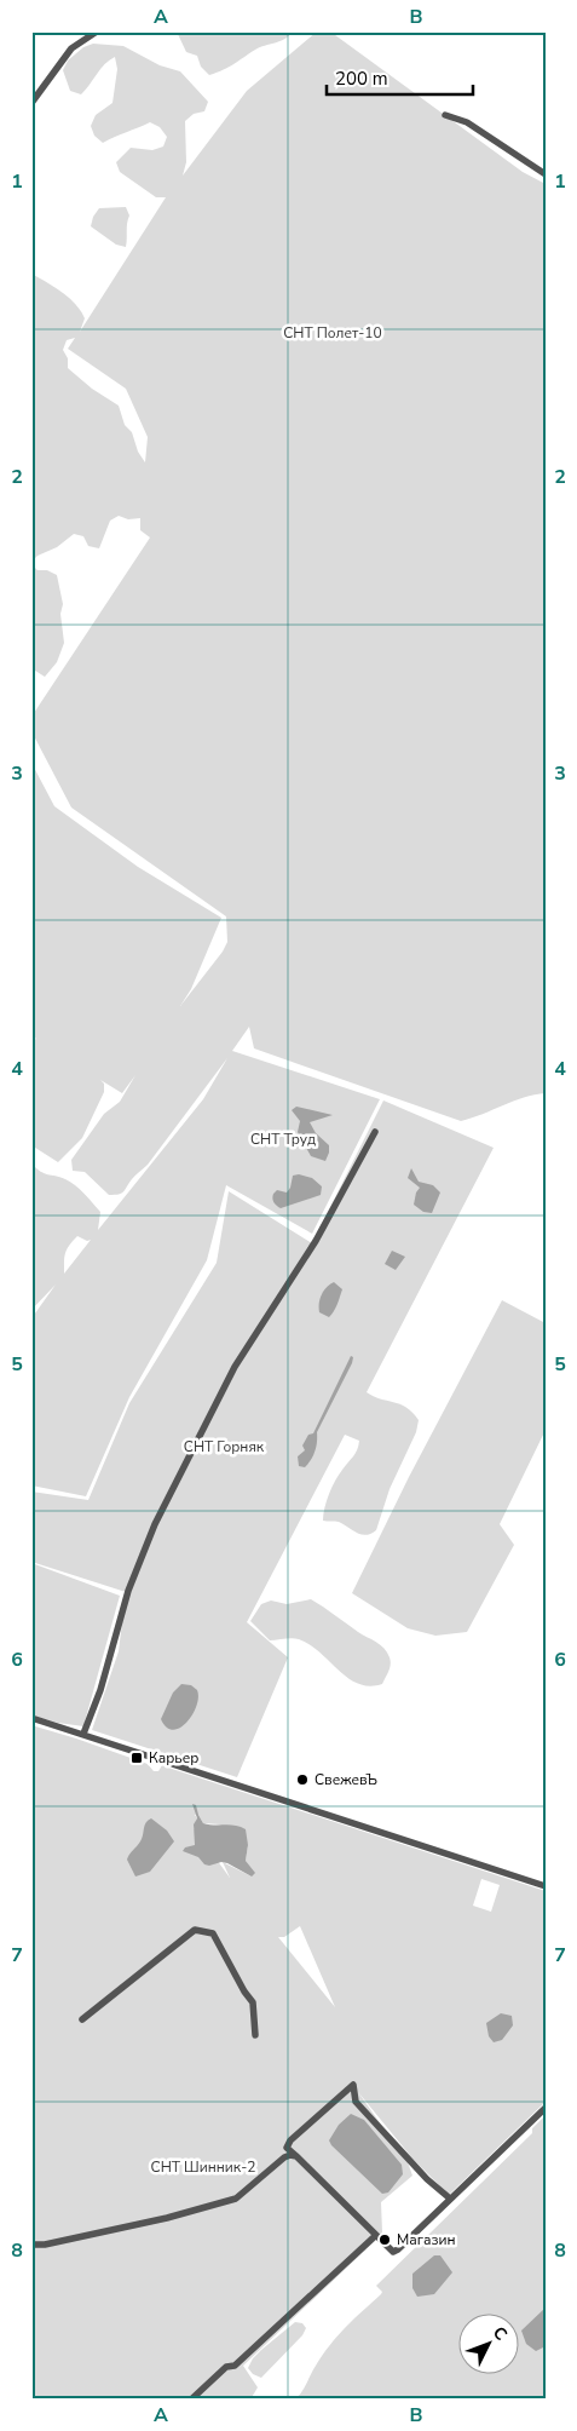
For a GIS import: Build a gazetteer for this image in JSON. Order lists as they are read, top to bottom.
{
  "parks": [
    "СНТ Полет-10",
    "СНТ Труд",
    "СНТ Горняк",
    "СНТ Шинник-2"
  ],
  "places": {
    "transit": ["Карьер"],
    "other": ["СвежевЪ", "Магазин"]
  },
  "scale_bar": "200 m",
  "north": "top right",
  "grid": {
    "columns": ["A", "B"],
    "rows": [
      "1",
      "2",
      "3",
      "4",
      "5",
      "6",
      "7",
      "8"
    ]
  }
}
